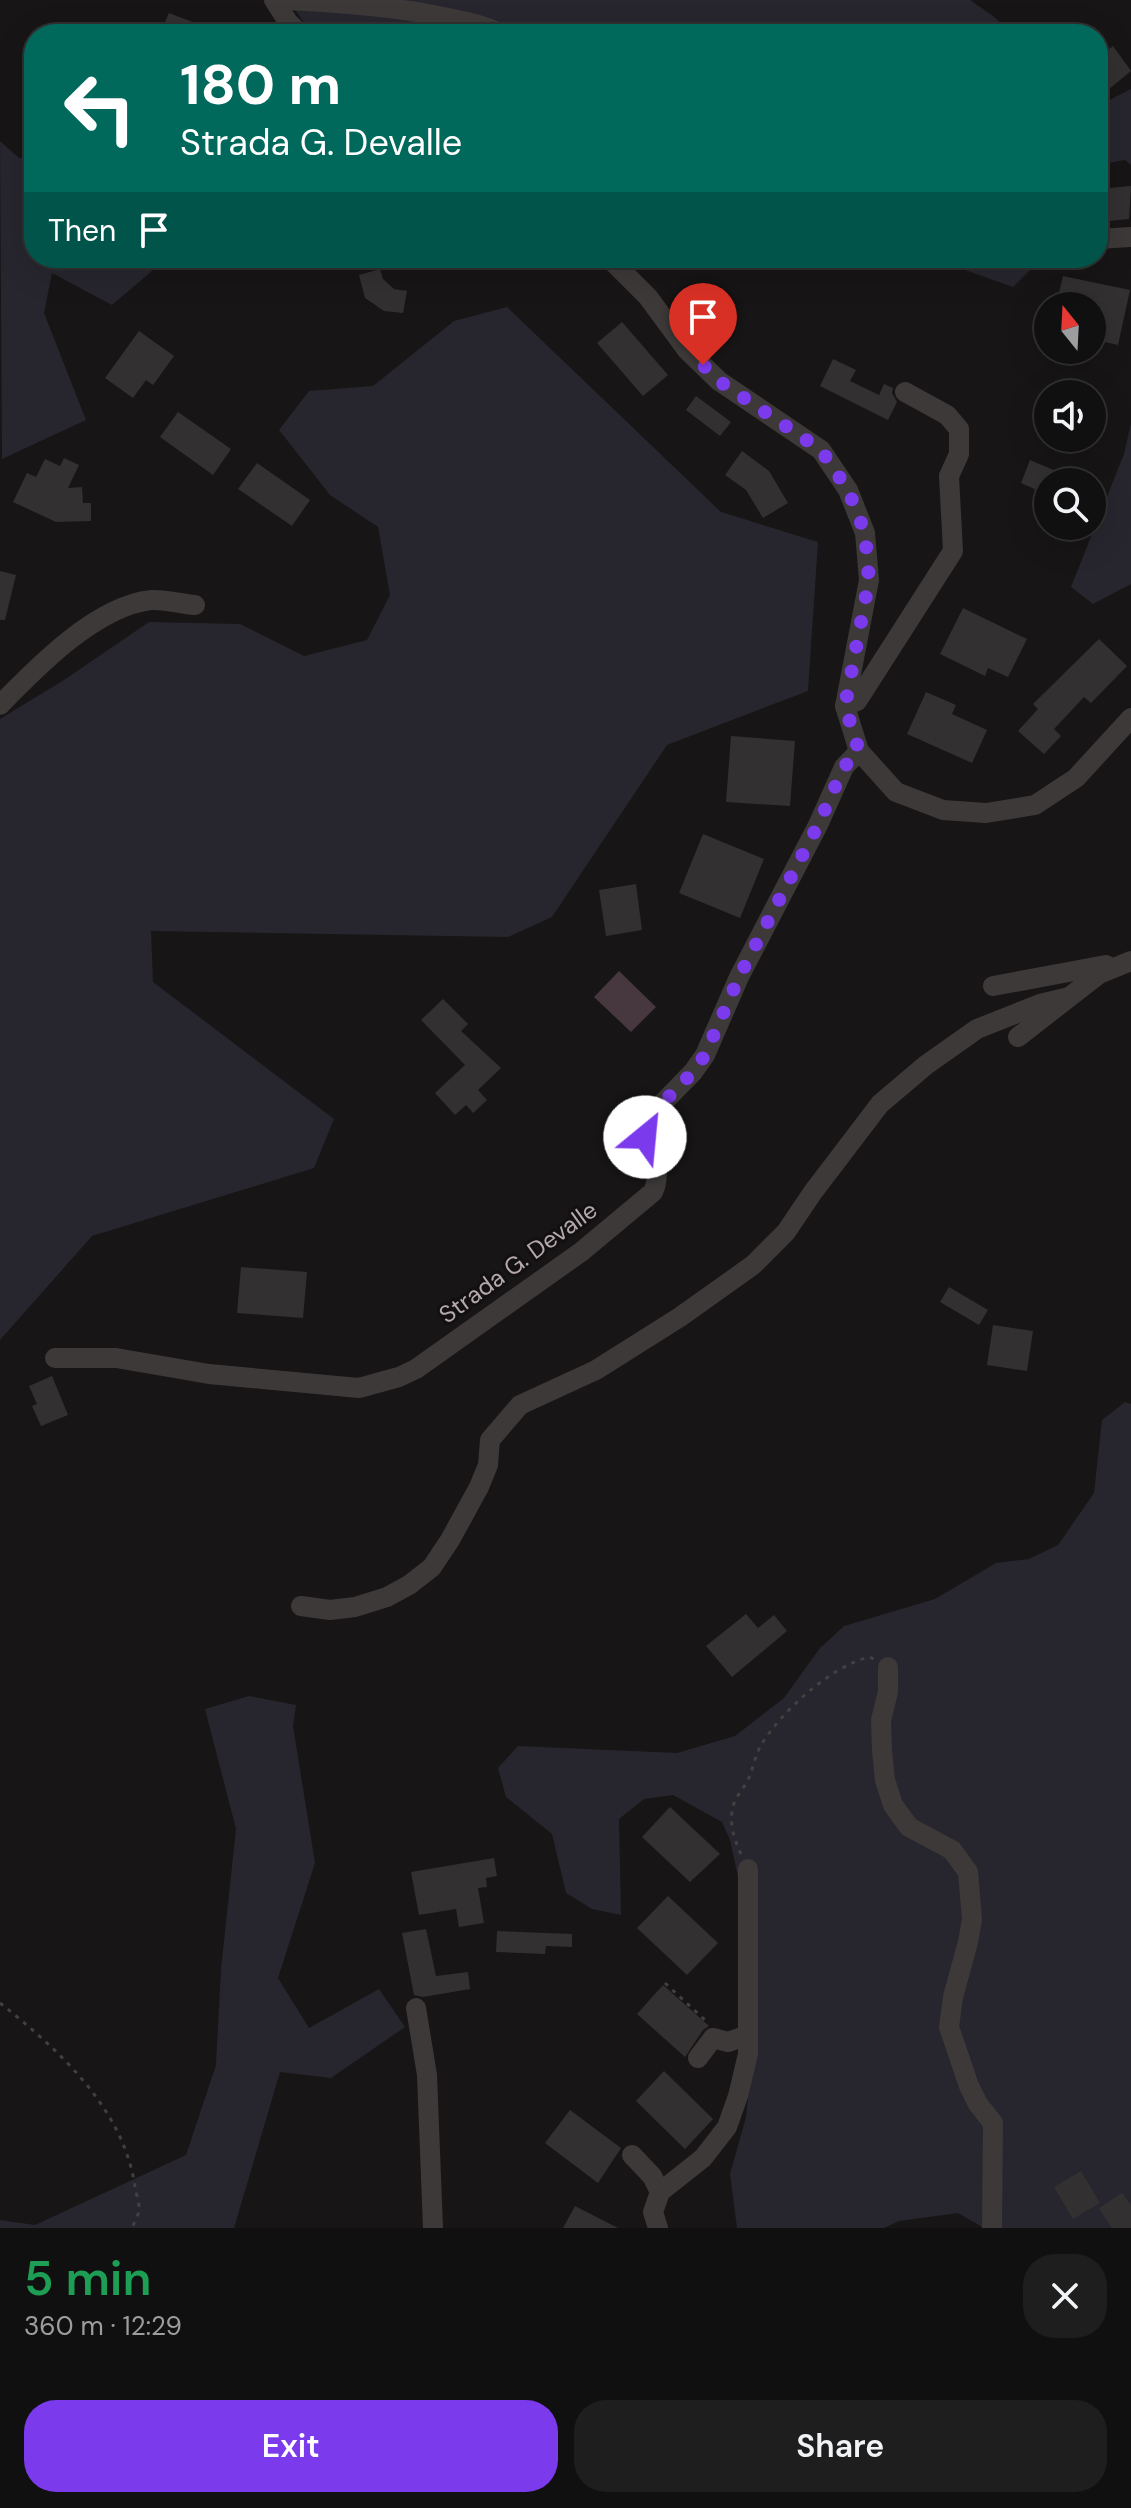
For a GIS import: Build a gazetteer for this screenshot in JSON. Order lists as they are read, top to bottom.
{
  "streets": {
    "street": ["Strada G. Devalle"]
  },
  "north": "top",
  "page": {
    "turn": ["180 m", "Strada G. Devalle"],
    "then": "Then",
    "heading": ["5 min", "360 m · 12:29"],
    "buttons": ["Exit", "Share"]
  }
}
